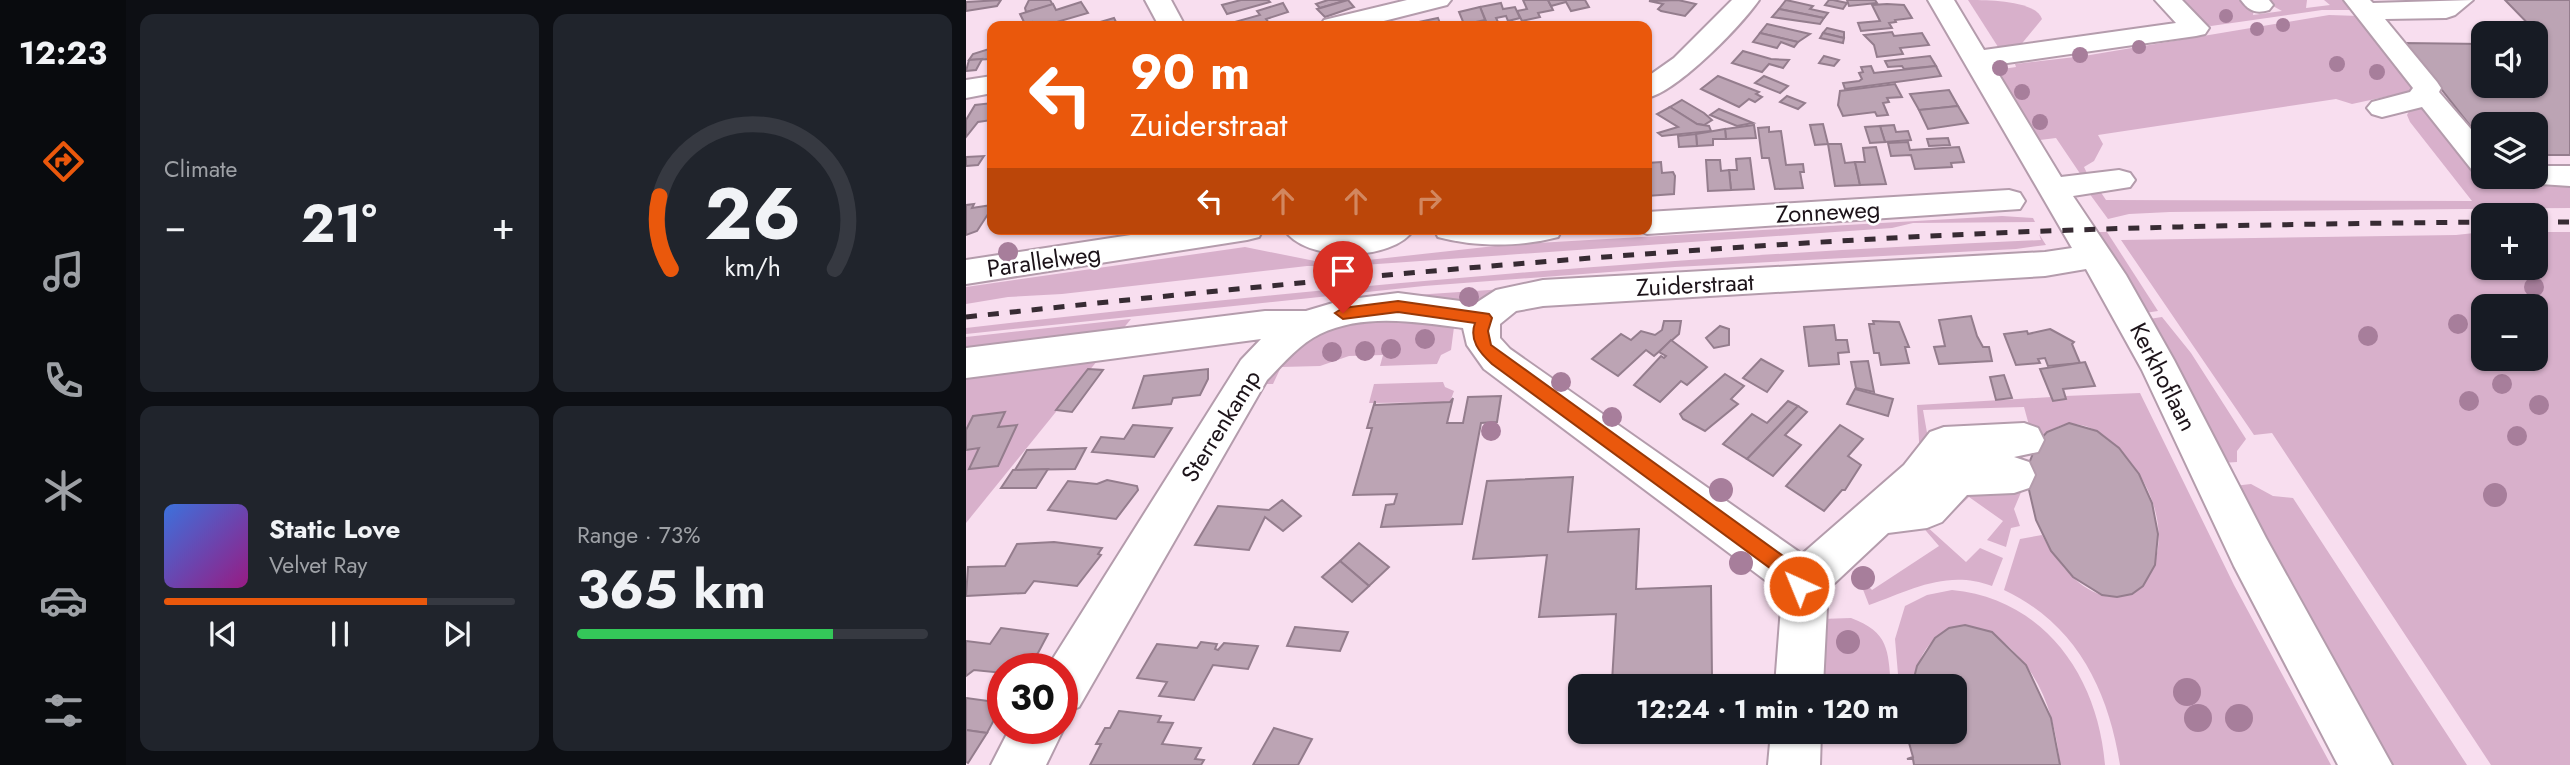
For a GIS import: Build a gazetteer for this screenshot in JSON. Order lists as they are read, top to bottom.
{
  "streets": {
    "street": [
      "Zonneweg",
      "Parallelweg",
      "Zuiderstraat",
      "Kerkhoflaan",
      "Sterrenkamp"
    ]
  },
  "crossings": [
    ["Zuiderstraat", "Kerkhoflaan"]
  ],
  "page": {
    "tabs": "12:23",
    "tile": [
      "Climate",
      ["Range · 73%", "365 km"]
    ],
    "map_buttons": ["+", "−"],
    "turn": ["90 m", "Zuiderstraat"],
    "heat": ["−", "21°", "+"],
    "song": ["Static Love", "Velvet Ray"],
    "limit": "30",
    "trip": "12:24 · 1 min · 120 m",
    "gauge": ["26", "km/h"]
  }
}
